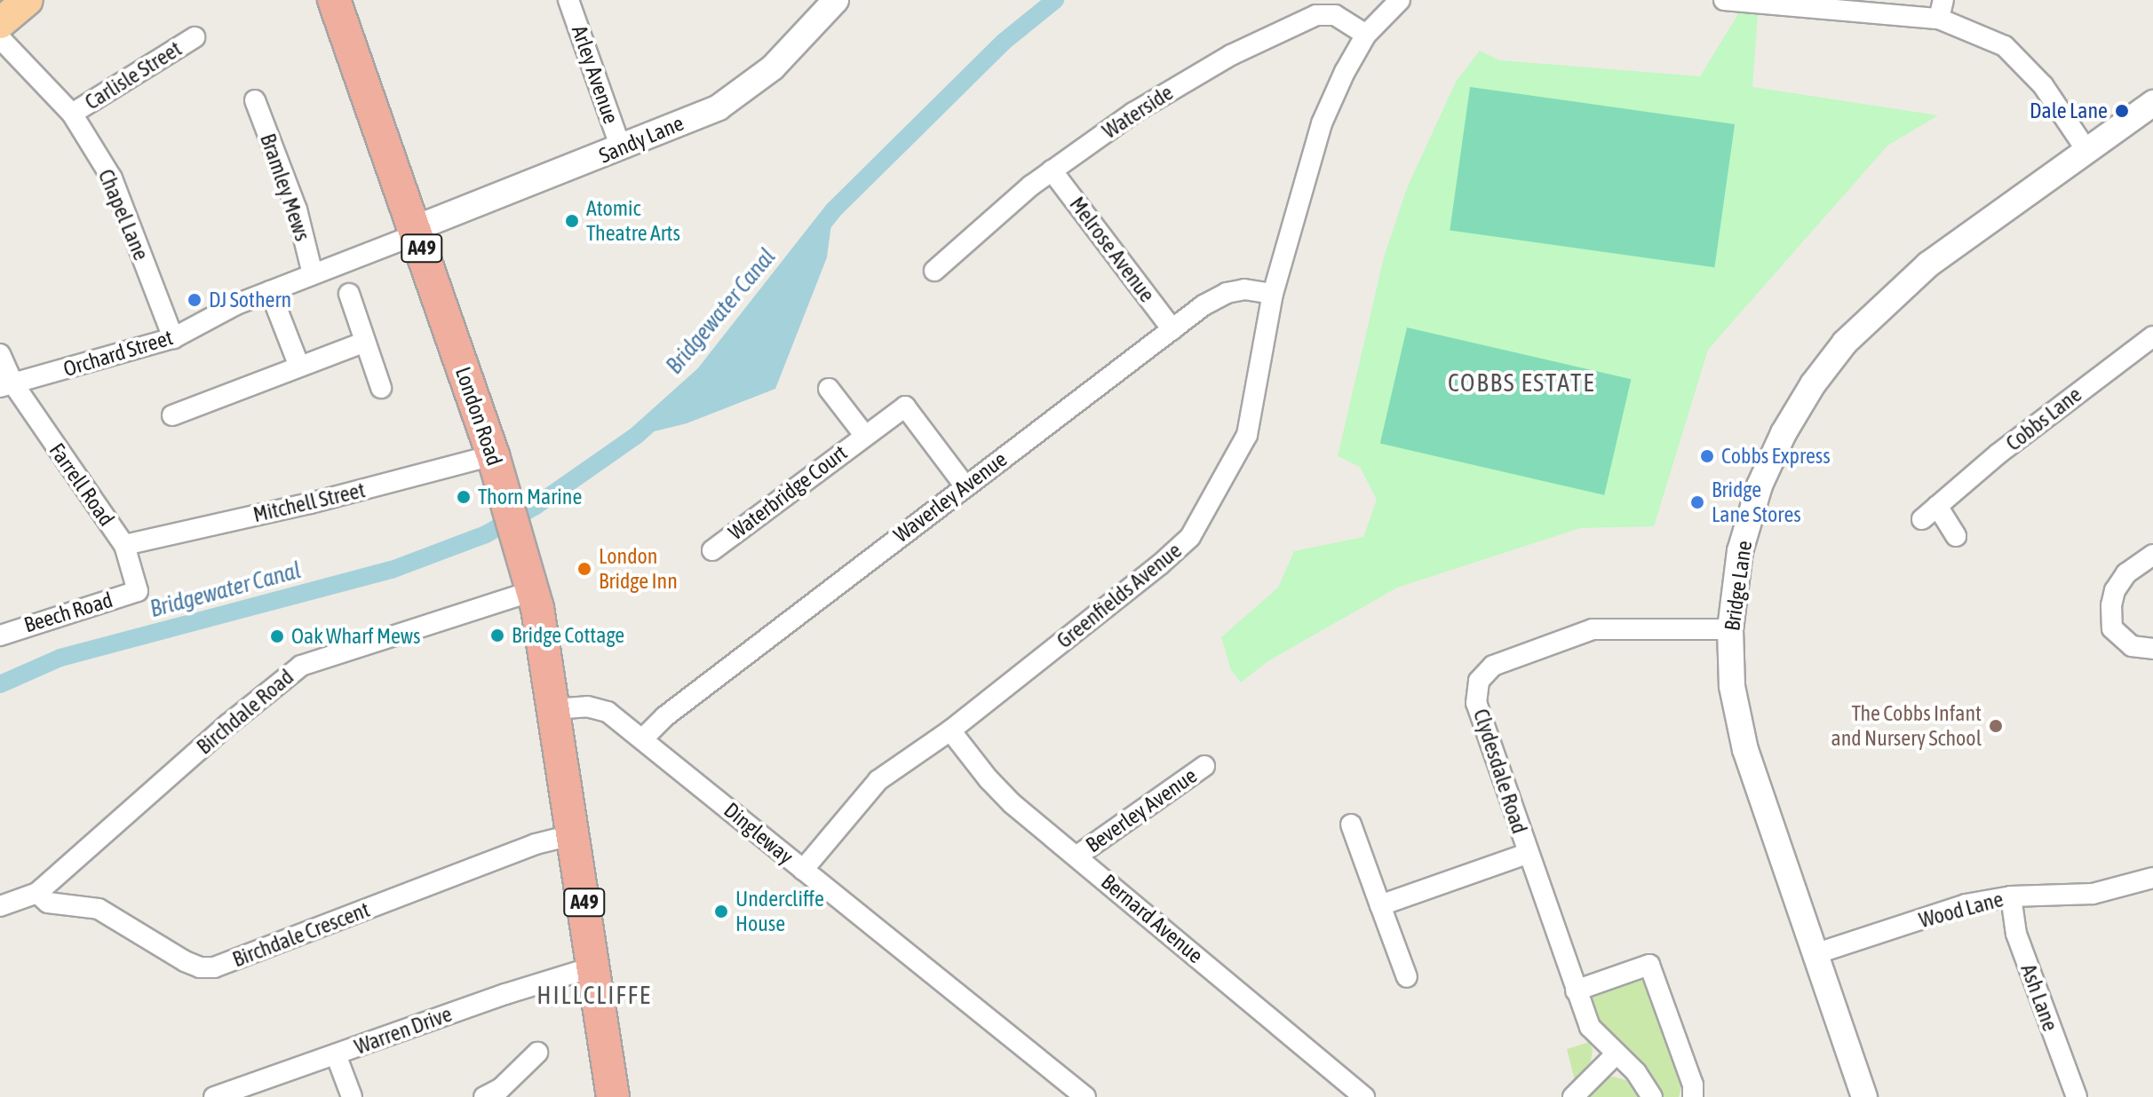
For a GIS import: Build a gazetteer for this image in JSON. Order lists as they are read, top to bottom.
{
  "streets": {
    "highway": ["A49", "London Road"],
    "street": [
      "Arley Avenue",
      "Carlisle Street",
      "Waterside",
      "Sandy Lane",
      "Bramley Mews",
      "Chapel Lane",
      "Melrose Avenue",
      "Orchard Street",
      "Cobbs Lane",
      "Farrell Road",
      "Waterbridge Court",
      "Waverley Avenue",
      "Mitchell Street",
      "Bridge Lane",
      "Greenfields Avenue",
      "Beech Road",
      "Birchdale Road",
      "Clydesdale Road",
      "Beverley Avenue",
      "Dingleway",
      "Wood Lane",
      "Bernard Avenue",
      "Birchdale Crescent",
      "Ash Lane",
      "Warren Drive"
    ]
  },
  "crossings": [
    ["Arley Avenue", "Sandy Lane"],
    ["Carlisle Street", "Chapel Lane"],
    ["Waterside", "Melrose Avenue"],
    ["Waterside", "Greenfields Avenue"],
    ["Sandy Lane", "Orchard Street"],
    ["Sandy Lane", "London Road"],
    ["Bramley Mews", "Orchard Street"],
    ["Chapel Lane", "Orchard Street"],
    ["Melrose Avenue", "Waverley Avenue"],
    ["Orchard Street", "London Road"],
    ["Orchard Street", "Farrell Road"],
    ["London Road", "Mitchell Street"],
    ["London Road", "Birchdale Road"],
    ["London Road", "Dingleway"],
    ["London Road", "Birchdale Crescent"],
    ["London Road", "Warren Drive"],
    ["Farrell Road", "Mitchell Street"],
    ["Farrell Road", "Beech Road"],
    ["Waterbridge Court", "Waverley Avenue"],
    ["Waverley Avenue", "Greenfields Avenue"],
    ["Waverley Avenue", "Dingleway"],
    ["Bridge Lane", "Clydesdale Road"],
    ["Bridge Lane", "Wood Lane"],
    ["Greenfields Avenue", "Dingleway"],
    ["Greenfields Avenue", "Bernard Avenue"],
    ["Birchdale Road", "Birchdale Crescent"],
    ["Beverley Avenue", "Bernard Avenue"],
    ["Wood Lane", "Ash Lane"]
  ],
  "districts": ["COBBS ESTATE", "HILLCLIFFE"],
  "water": ["Bridgewater Canal"],
  "places": [
    "Dale Lane",
    "Atomic Theatre Arts",
    "DJ Sothern",
    "Cobbs Express",
    "Thorn Marine",
    "Bridge Lane Stores",
    "London Bridge Inn",
    "Bridge Cottage",
    "Oak Wharf Mews",
    "The Cobbs Infant and Nursery School",
    "Undercliffe House"
  ]
}
